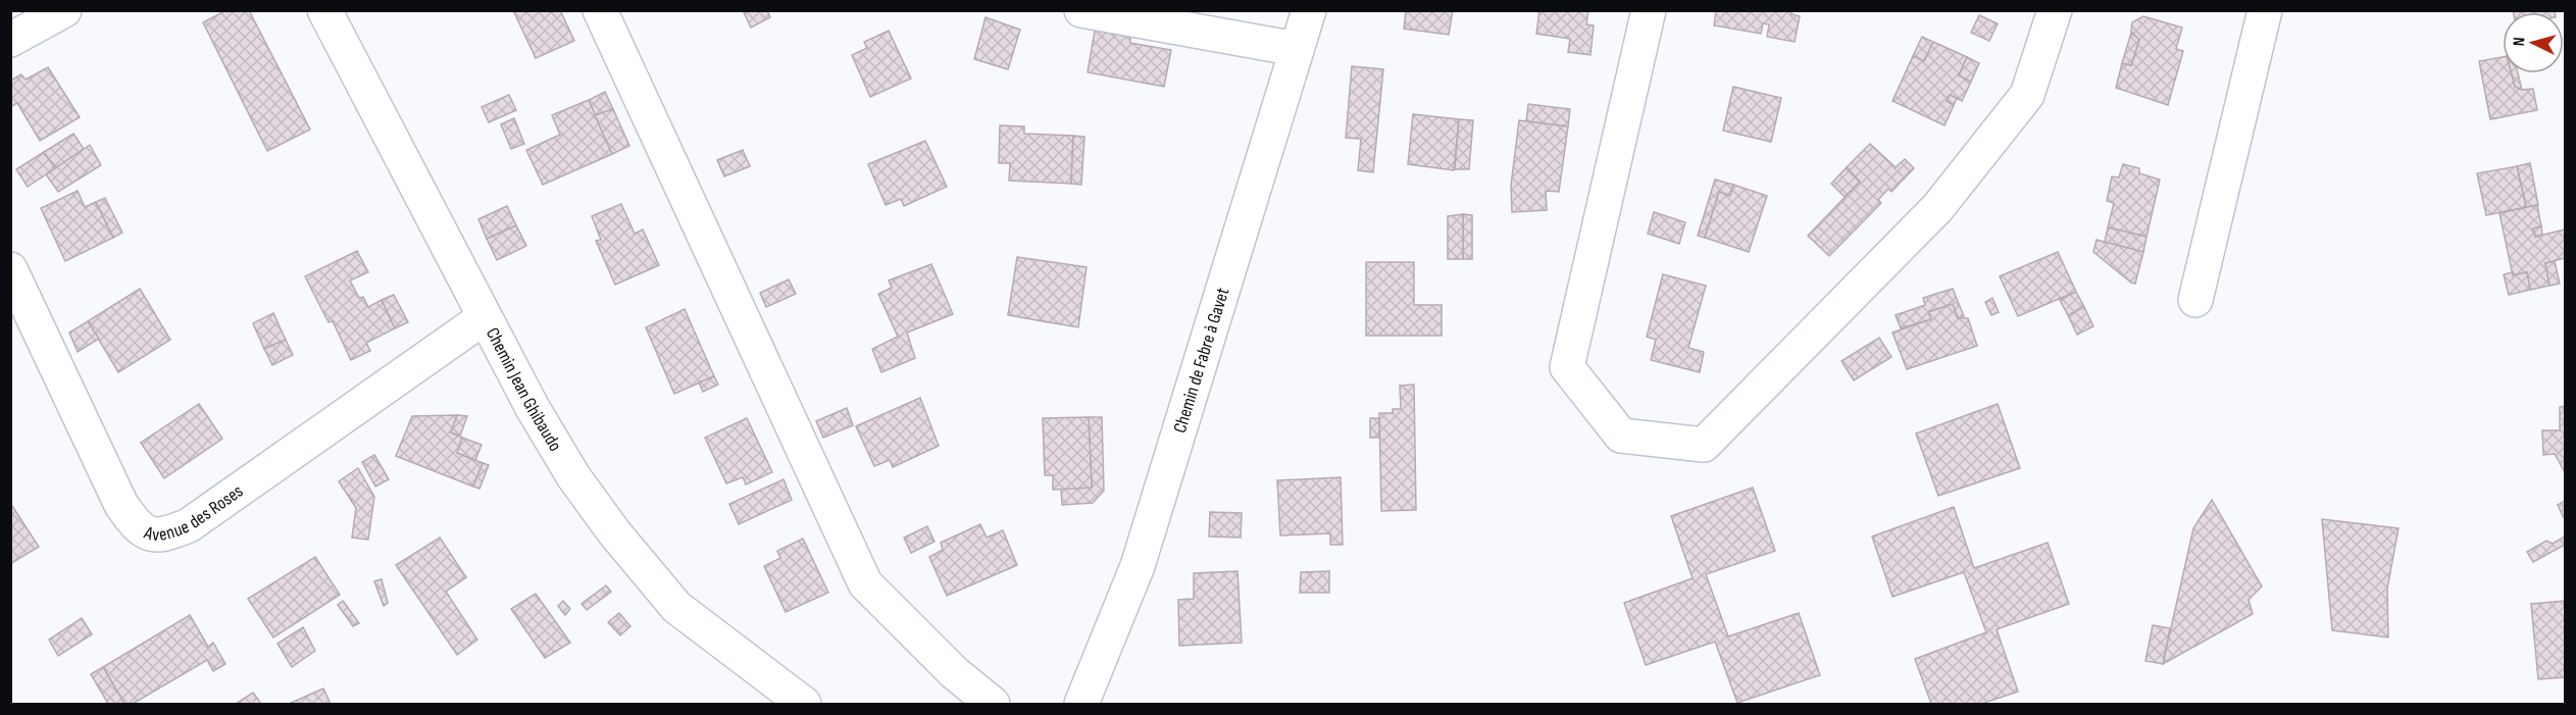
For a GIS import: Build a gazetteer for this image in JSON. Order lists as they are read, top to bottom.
{
  "streets": {
    "street": ["Chemin de Fabre à Gavet", "Chemin Jean Ghibaudo", "Avenue des Roses"]
  },
  "crossings": [
    ["Chemin Jean Ghibaudo", "Avenue des Roses"]
  ],
  "north": "left"
}
